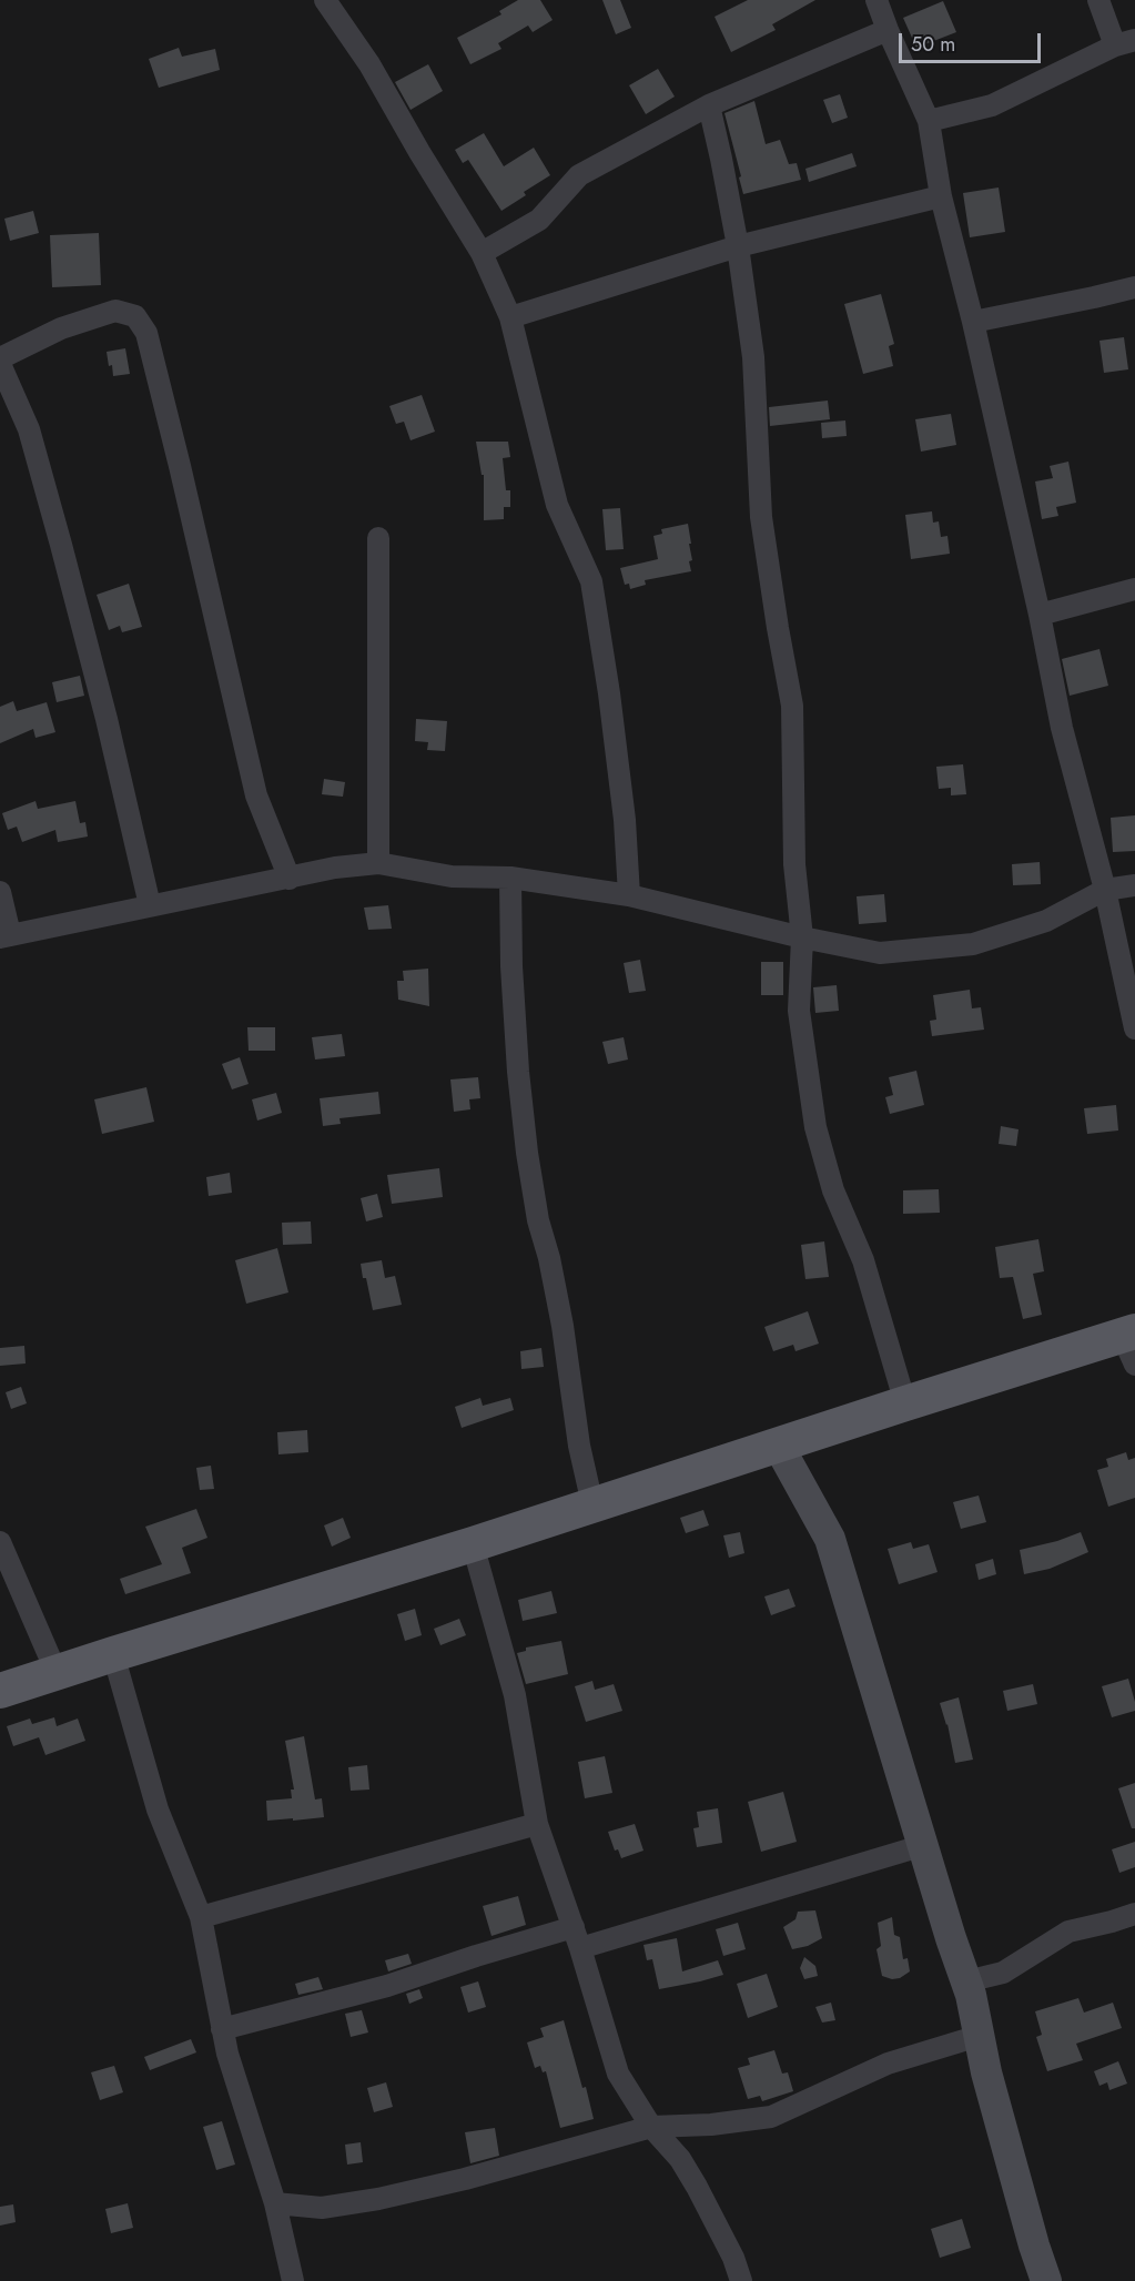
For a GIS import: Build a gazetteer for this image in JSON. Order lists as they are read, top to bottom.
{
  "scale_bar": "50 m"
}
